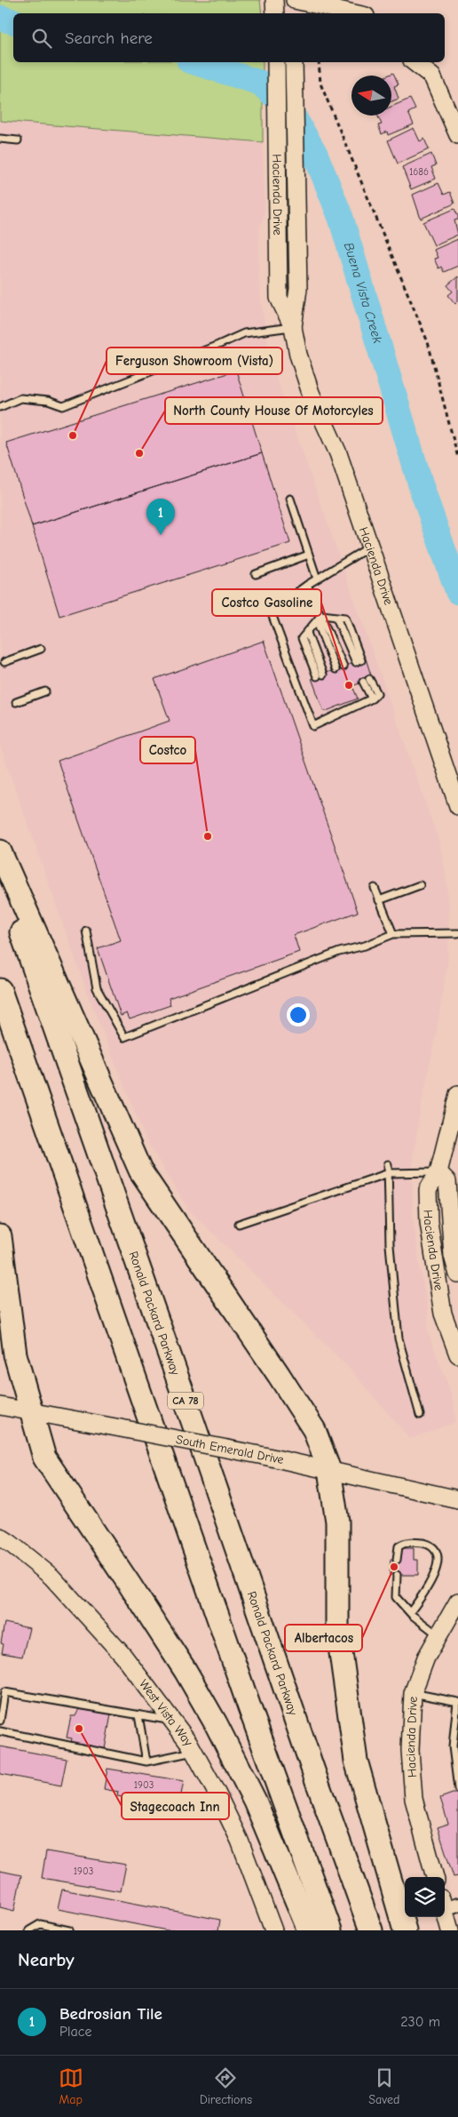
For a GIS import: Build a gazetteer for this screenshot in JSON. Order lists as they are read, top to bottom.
{
  "streets": {
    "highway": ["Ronald Packard Parkway", "CA 78"],
    "main road": ["Hacienda Drive", "South Emerald Drive", "West Vista Way"]
  },
  "water": ["Buena Vista Creek"],
  "places": [
    "Ferguson Showroom (Vista)",
    "North County House Of Motorcyles",
    "Costco Gasoline",
    "Costco",
    "Albertacos",
    "Stagecoach Inn"
  ],
  "house_numbers": ["1686", "1903", "1903"],
  "north": "left",
  "page": {
    "search": "Search here",
    "pins": "1",
    "heading": "Nearby",
    "list": [
      {
        "mark": "1",
        "name": "Bedrosian Tile",
        "note": "Place",
        "value": "230 m"
      }
    ],
    "nav": ["Map", "Directions", "Saved"]
  }
}
